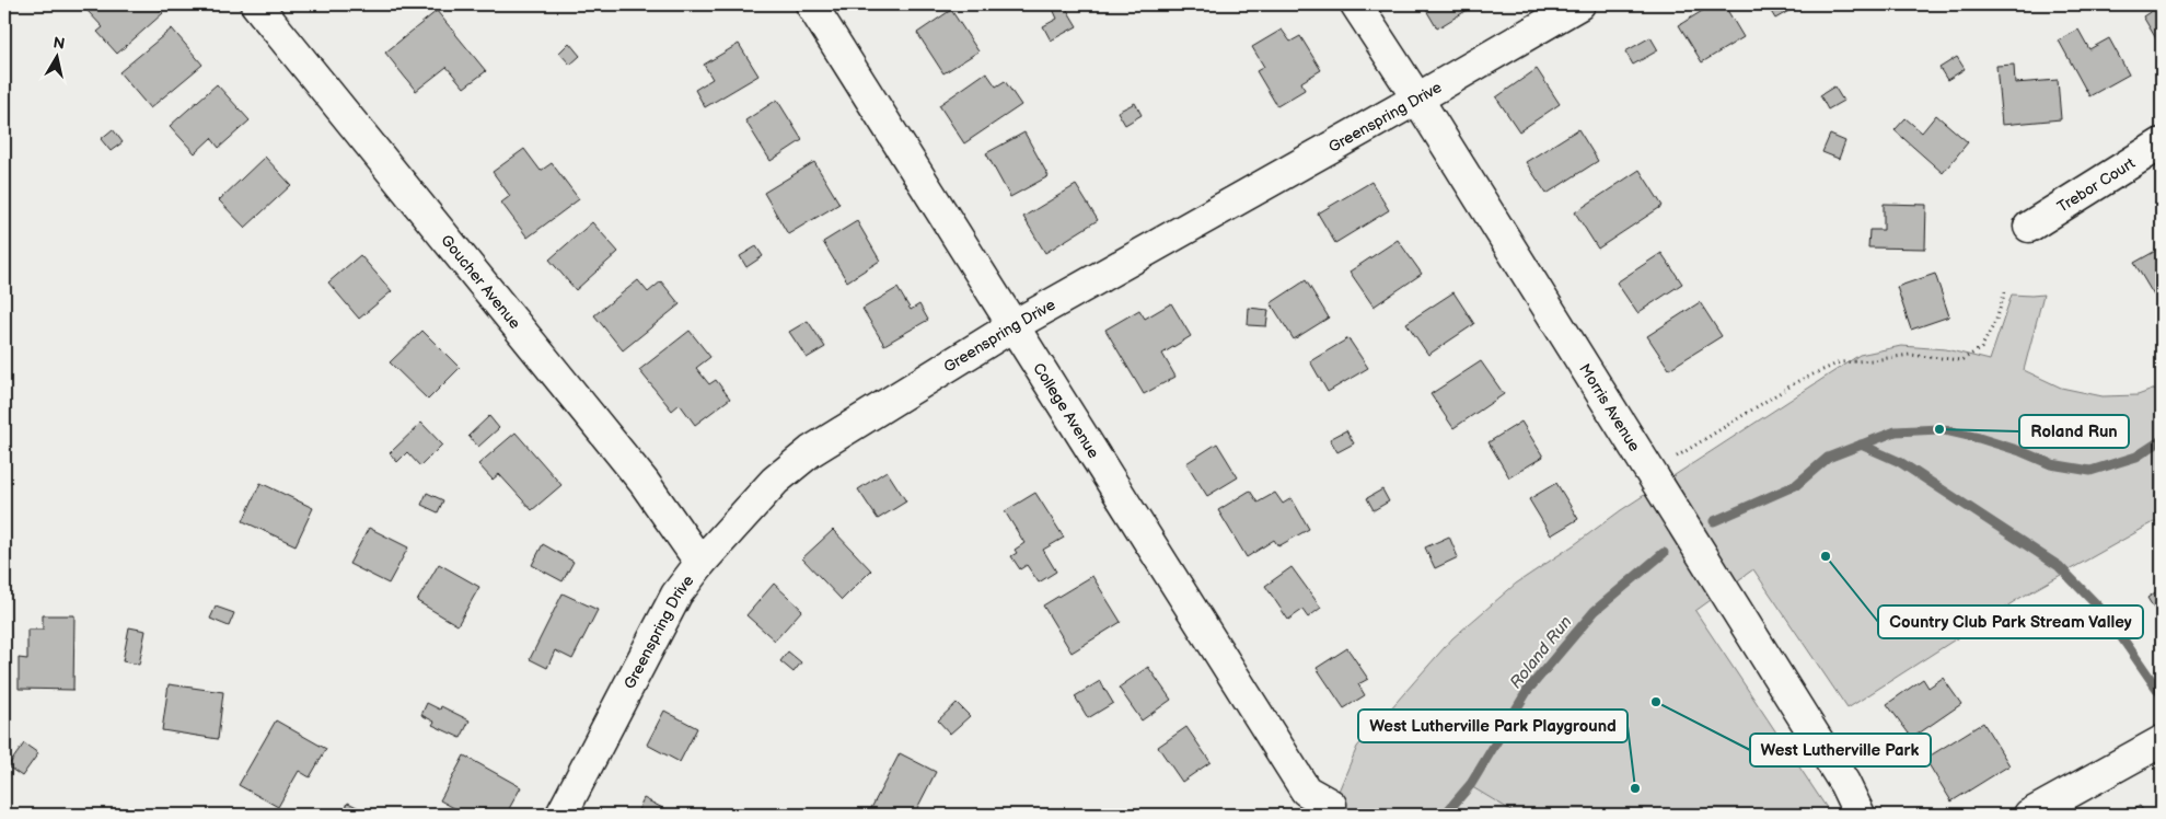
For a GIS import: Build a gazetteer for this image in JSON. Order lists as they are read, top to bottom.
{
  "streets": {
    "street": [
      "Greenspring Drive",
      "Trebor Court",
      "Goucher Avenue",
      "Morris Avenue",
      "College Avenue"
    ]
  },
  "crossings": [
    ["Greenspring Drive", "Goucher Avenue"],
    ["Greenspring Drive", "Morris Avenue"],
    ["Greenspring Drive", "College Avenue"]
  ],
  "water": ["Roland Run"],
  "places": [
    "Roland Run",
    "Country Club Park Stream Valley",
    "West Lutherville Park",
    "West Lutherville Park Playground"
  ],
  "north": "top"
}
